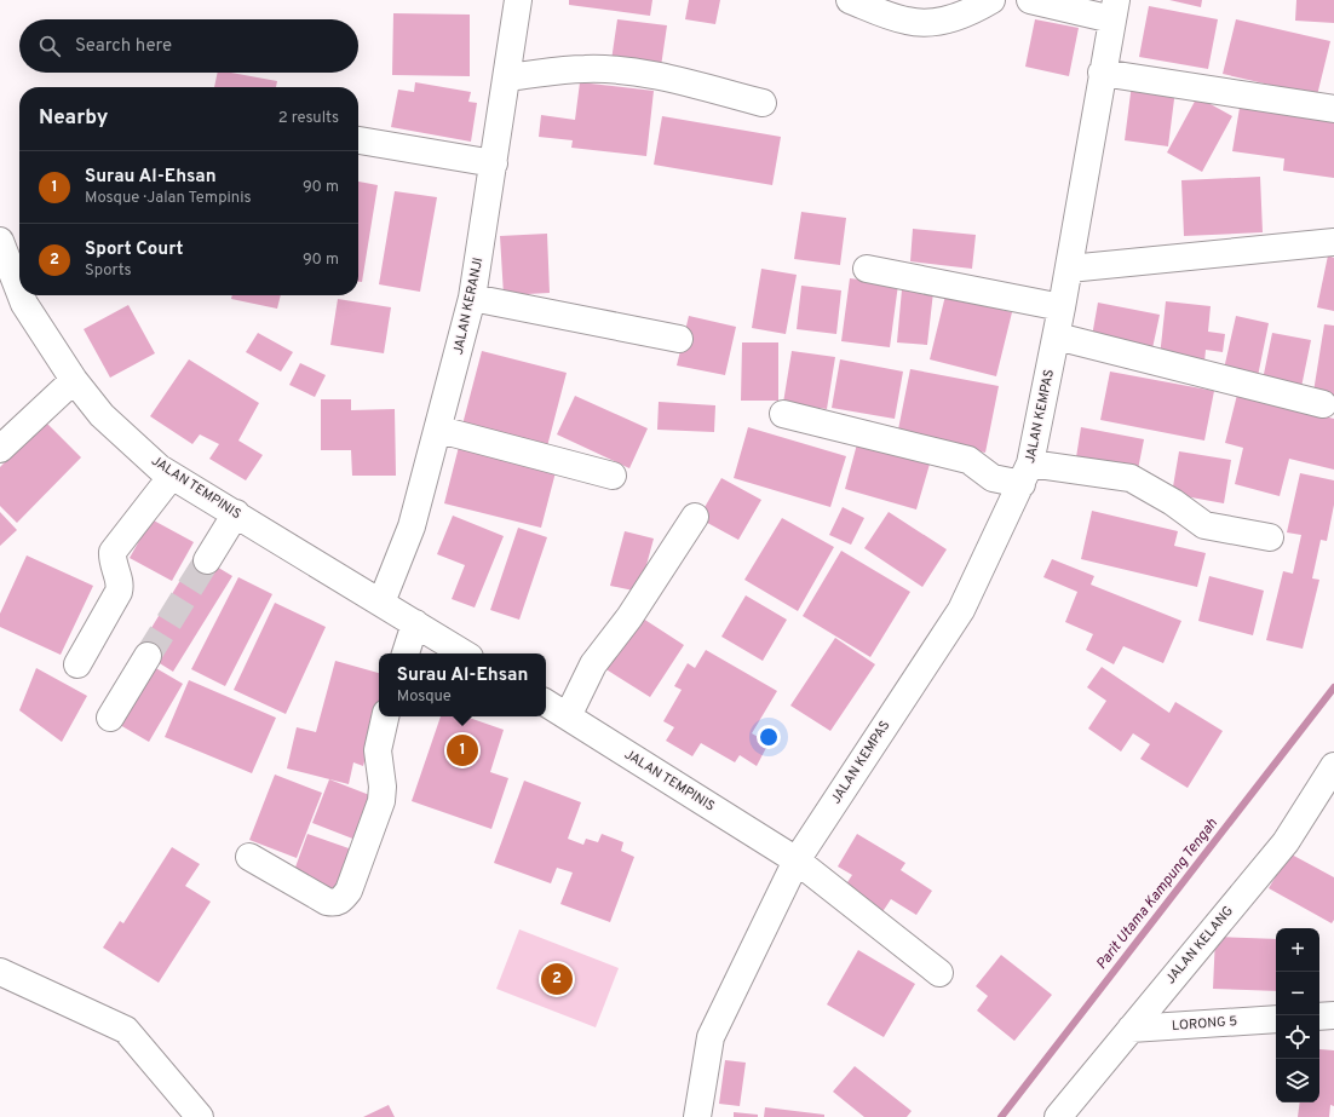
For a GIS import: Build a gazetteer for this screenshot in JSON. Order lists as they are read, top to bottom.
{
  "streets": {
    "street": [
      "JALAN KERANJI",
      "JALAN KEMPAS",
      "JALAN TEMPINIS",
      "JALAN KELANG",
      "LORONG 5"
    ]
  },
  "crossings": [
    ["JALAN KERANJI", "JALAN TEMPINIS"],
    ["JALAN KEMPAS", "JALAN TEMPINIS"],
    ["JALAN KELANG", "LORONG 5"]
  ],
  "water": ["Parit Utama Kampung Tengah"],
  "page": {
    "search": "Search here",
    "heading": ["Nearby", "2 results"],
    "list": [
      {
        "mark": "1",
        "name": "Surau Al-Ehsan",
        "note": "Mosque · Jalan Tempinis",
        "value": "90 m"
      },
      {
        "mark": "2",
        "name": "Sport Court",
        "note": "Sports",
        "value": "90 m"
      }
    ],
    "popup": ["Surau Al-Ehsan", "Mosque"],
    "pins": ["1", "2"],
    "map_buttons": ["+", "−"]
  }
}
